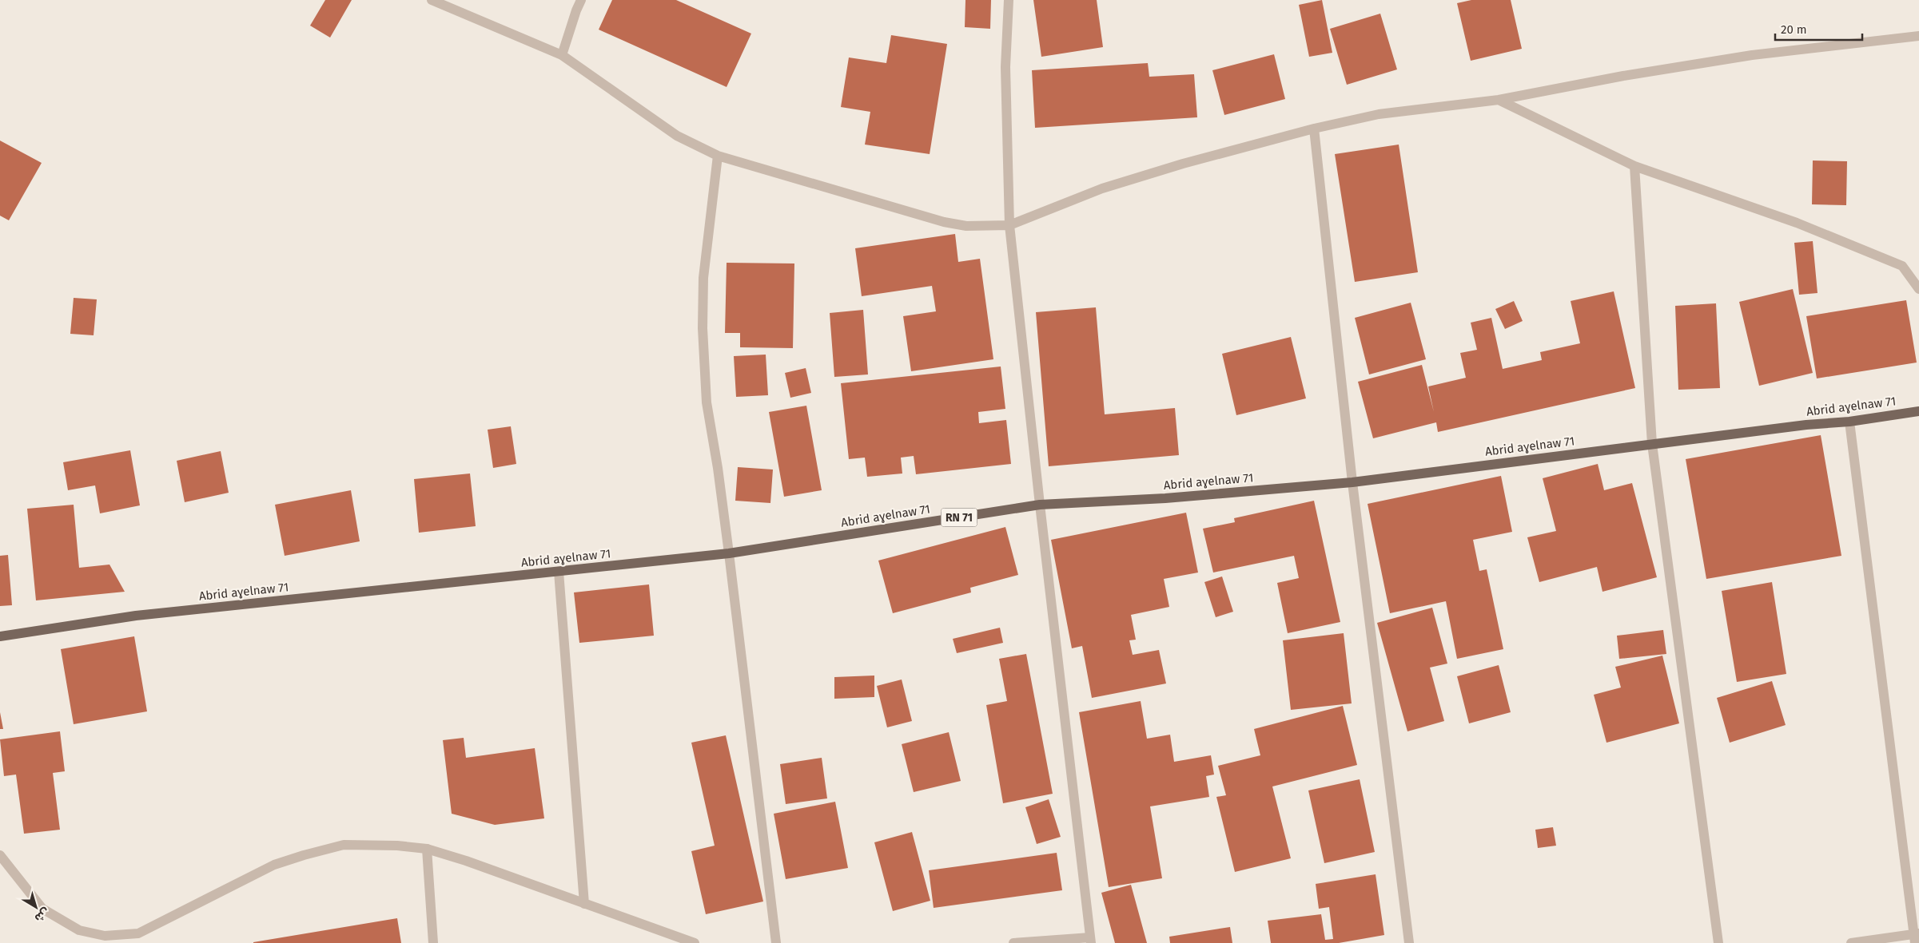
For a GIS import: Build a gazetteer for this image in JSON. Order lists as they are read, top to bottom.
{
  "streets": {
    "main road": ["Abrid aɣelnaw 71", "RN 71"]
  },
  "scale_bar": "20 m",
  "north": "bottom right"
}
